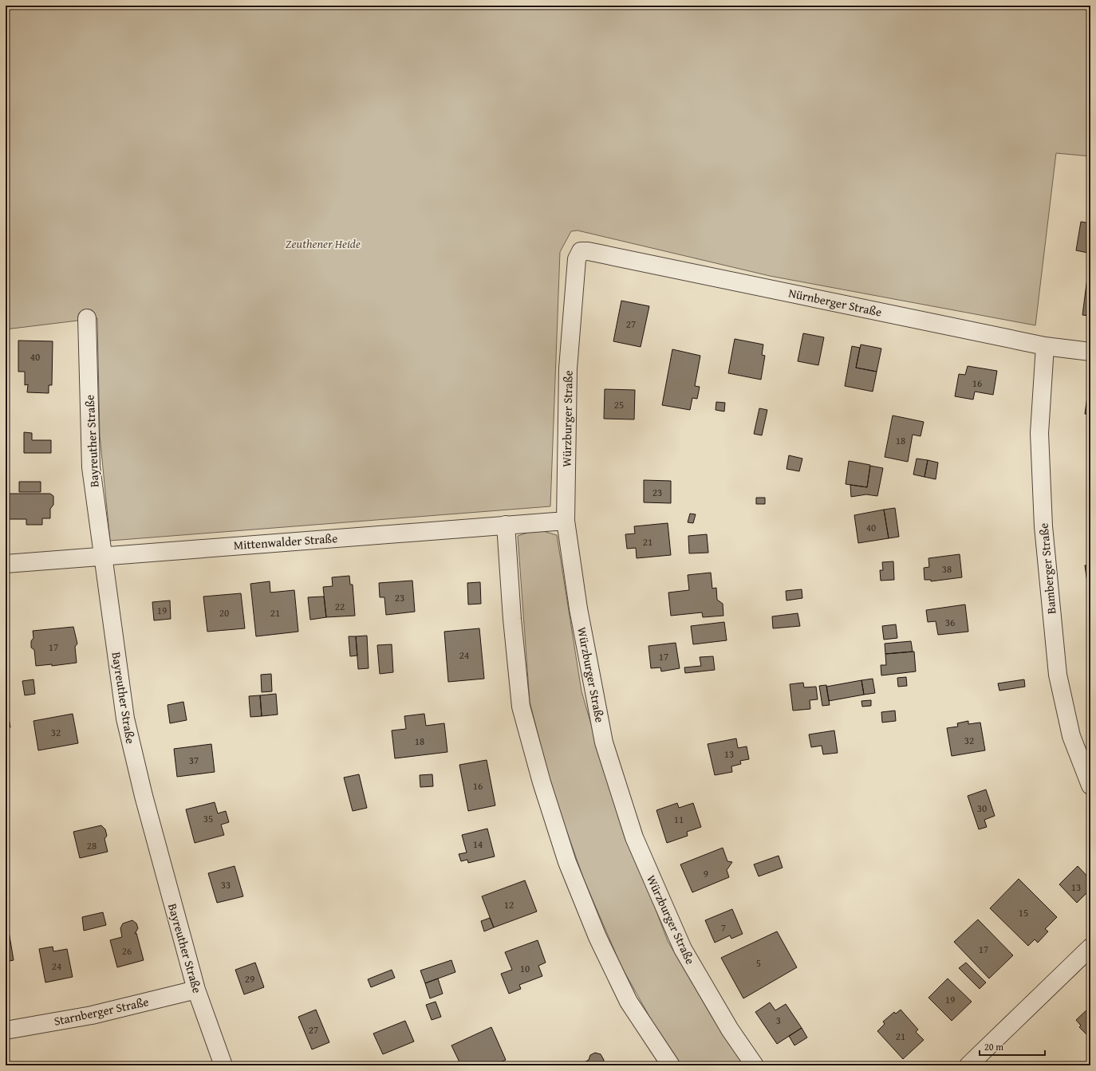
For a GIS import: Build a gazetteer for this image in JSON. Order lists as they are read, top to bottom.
{
  "streets": {
    "street": [
      "Nürnberger Straße",
      "Würzburger Straße",
      "Bayreuther Straße",
      "Mittenwalder Straße",
      "Bamberger Straße",
      "Starnberger Straße"
    ]
  },
  "crossings": [
    ["Nürnberger Straße", "Würzburger Straße"],
    ["Nürnberger Straße", "Bamberger Straße"],
    ["Würzburger Straße", "Mittenwalder Straße"],
    ["Bayreuther Straße", "Mittenwalder Straße"],
    ["Bayreuther Straße", "Starnberger Straße"]
  ],
  "parks": ["Zeuthener Heide"],
  "house_numbers": [
    "27",
    "40",
    "16",
    "25",
    "18",
    "23",
    "40",
    "21",
    "38",
    "23",
    "22",
    "19",
    "20",
    "21",
    "36",
    "17",
    "24",
    "17",
    "32",
    "32",
    "18",
    "13",
    "37",
    "16",
    "30",
    "35",
    "11",
    "14",
    "28",
    "9",
    "33",
    "13",
    "12",
    "15",
    "7",
    "17",
    "26",
    "5",
    "24",
    "10",
    "29",
    "19",
    "3",
    "27",
    "21"
  ],
  "scale_bar": "20 m"
}
